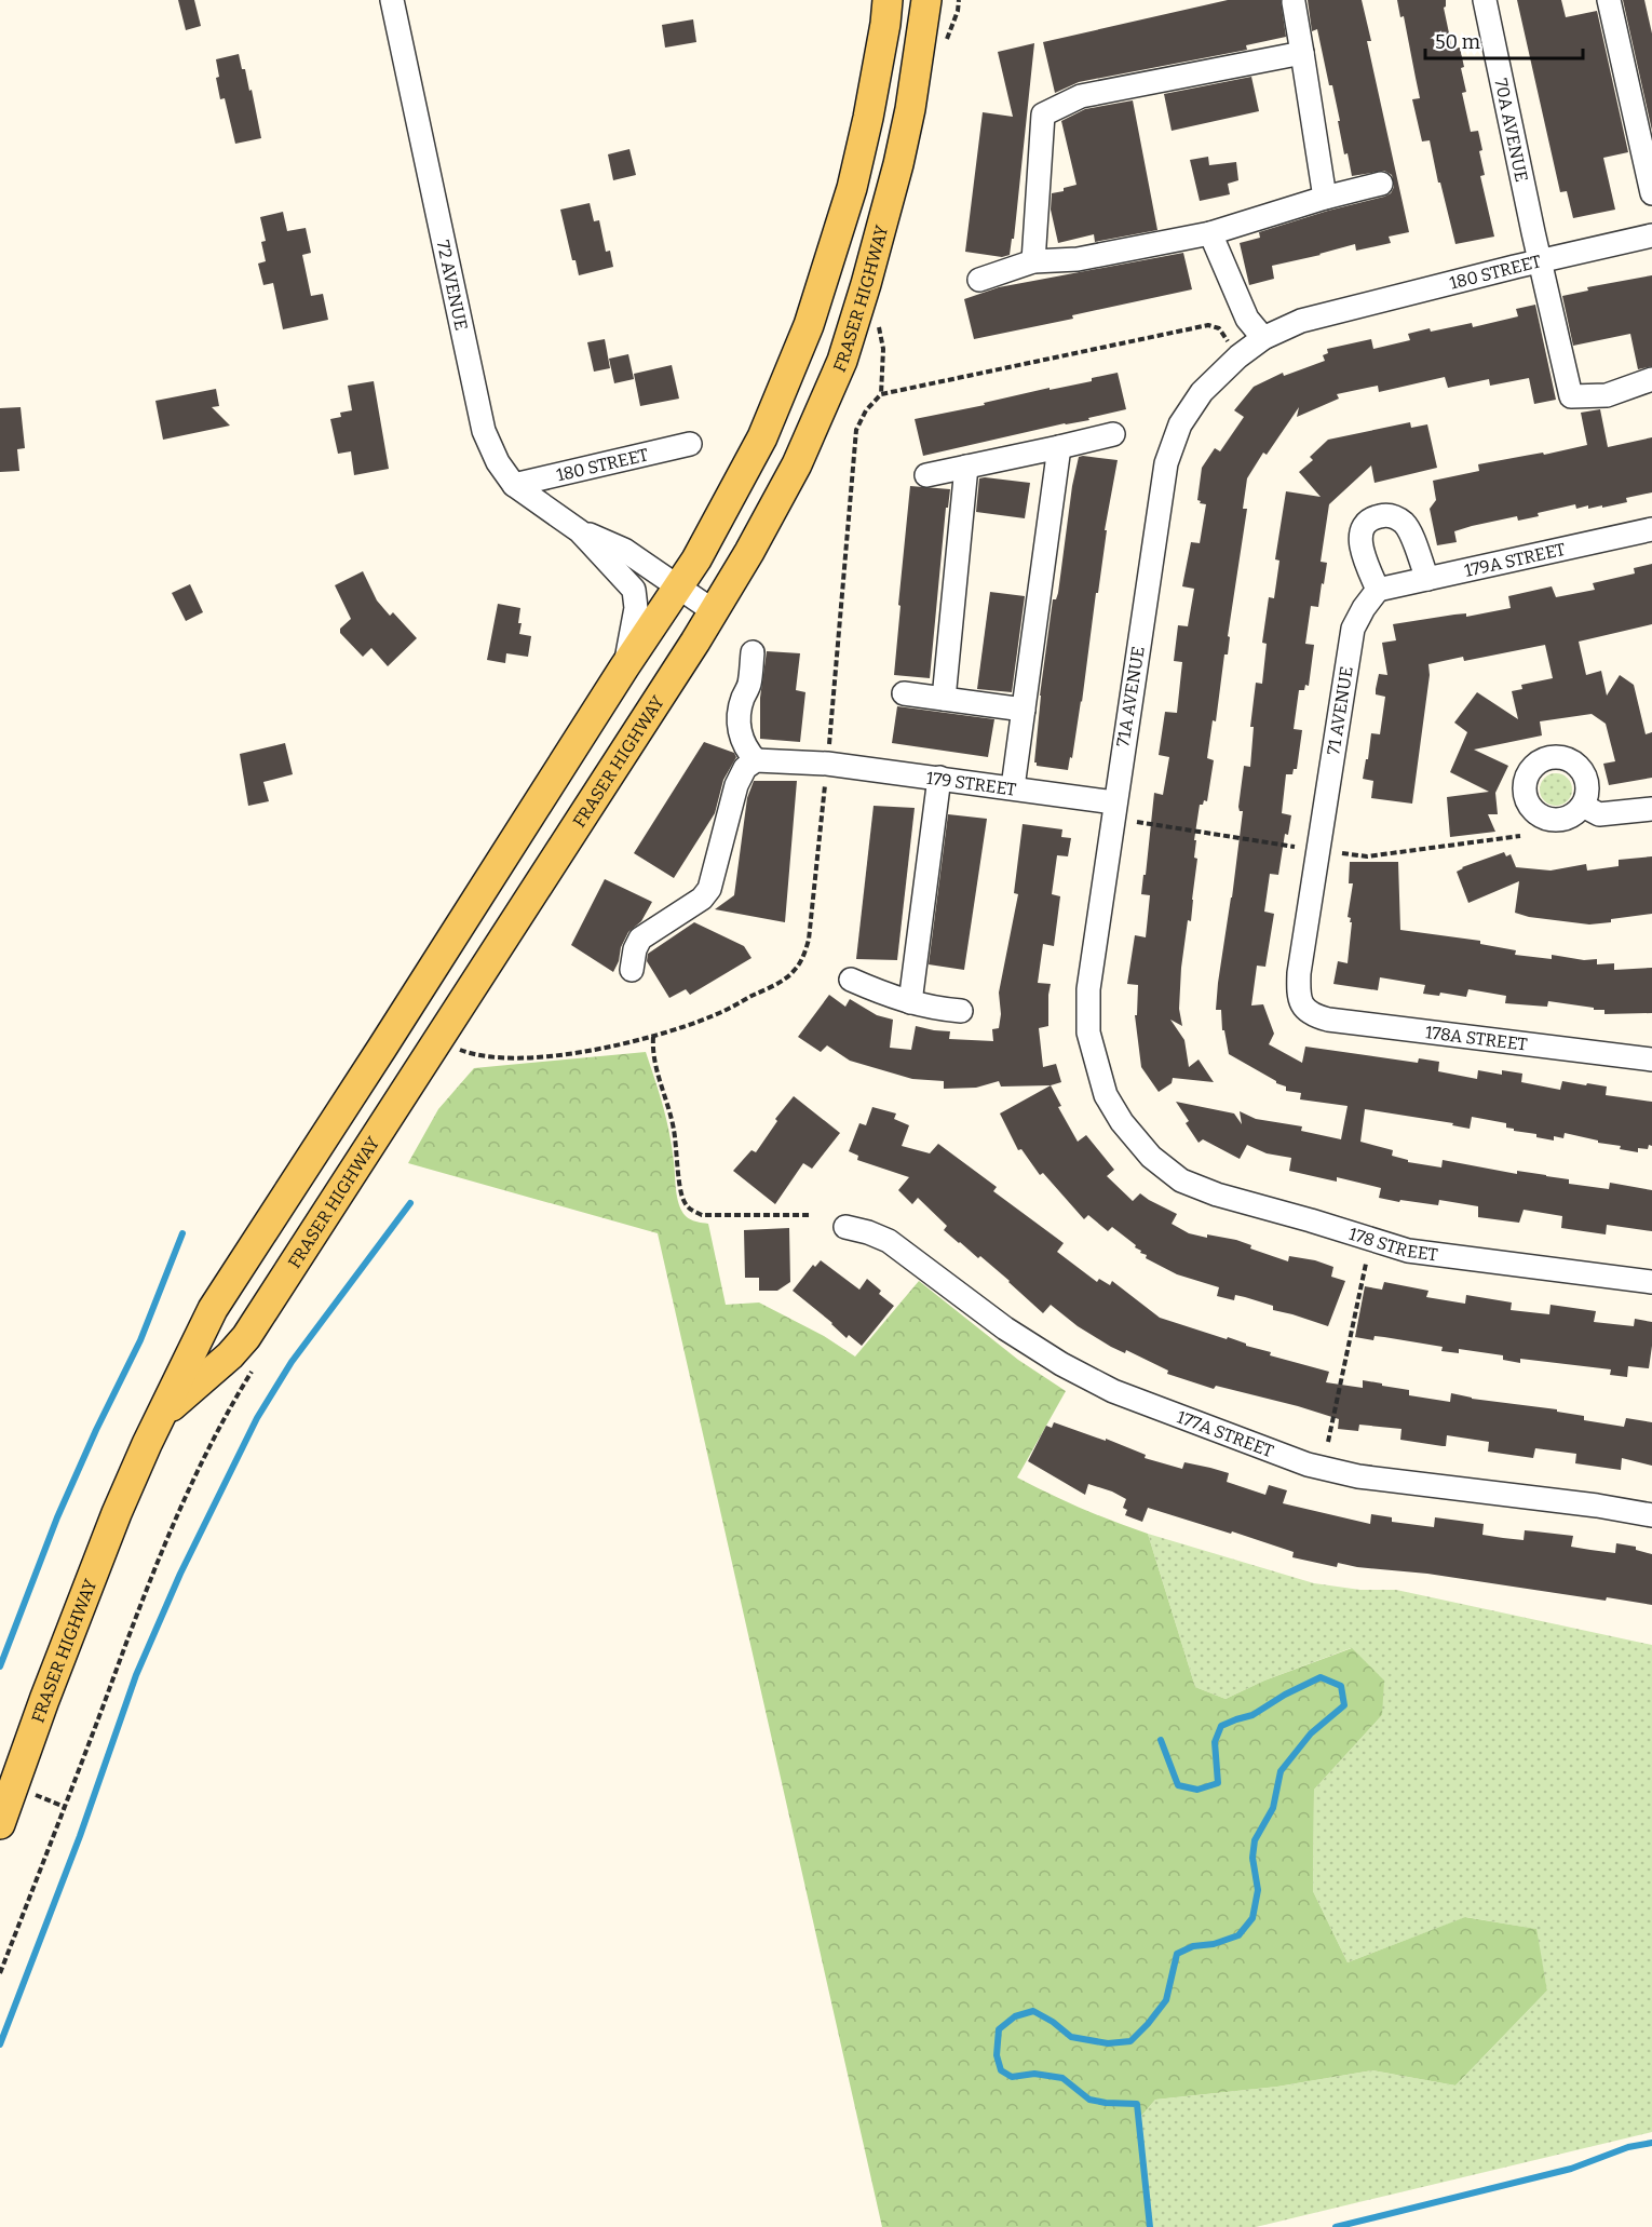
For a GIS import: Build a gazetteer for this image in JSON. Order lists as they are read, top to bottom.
{
  "streets": {
    "main road": ["FRASER HIGHWAY"],
    "street": [
      "70A AVENUE",
      "180 STREET",
      "72 AVENUE",
      "179A STREET",
      "71A AVENUE",
      "71 AVENUE",
      "179 STREET",
      "178A STREET",
      "178 STREET",
      "177A STREET"
    ]
  },
  "crossings": [
    ["70A AVENUE", "180 STREET"],
    ["180 STREET", "72 AVENUE"],
    ["180 STREET", "71A AVENUE"],
    ["72 AVENUE", "FRASER HIGHWAY"],
    ["179A STREET", "71 AVENUE"],
    ["71A AVENUE", "179 STREET"],
    ["71A AVENUE", "178 STREET"],
    ["71 AVENUE", "178A STREET"]
  ],
  "scale_bar": "50 m"
}
